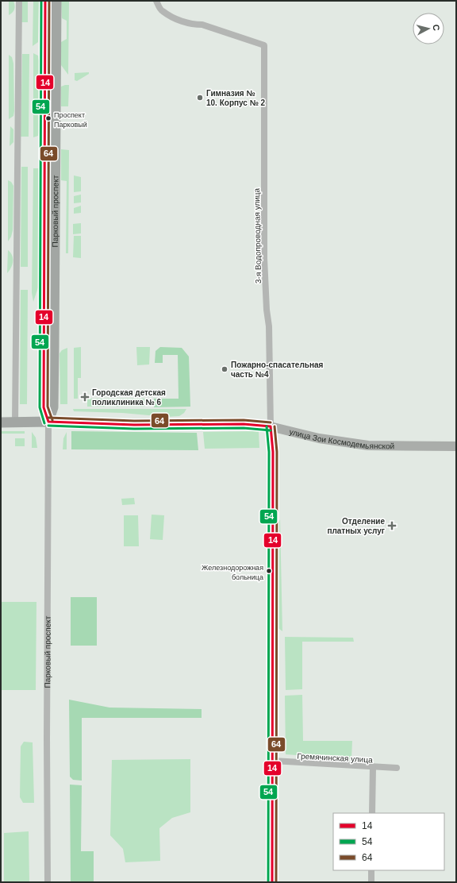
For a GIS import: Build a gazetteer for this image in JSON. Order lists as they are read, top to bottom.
{
  "streets": {
    "main road": ["Парковый проспект", "улица Зои Космодемьянской"],
    "street": ["3-я Водопроводная улица", "Гремячинская улица"]
  },
  "crossings": [
    ["Парковый проспект", "улица Зои Космодемьянской"],
    ["3-я Водопроводная улица", "улица Зои Космодемьянской"]
  ],
  "places": {
    "other": [
      "Гимназия № 10. Корпус № 2",
      "Проспект Парковый",
      "Пожарно-спасательная часть №4",
      "Железнодорожная больница"
    ],
    "health": ["Городская детская поликлиника № 6", "Отделение платных услуг"]
  },
  "lines": ["transit line 14", "transit line 54", "transit line 64"],
  "legend": ["14", "54", "64"],
  "north": "right"
}
